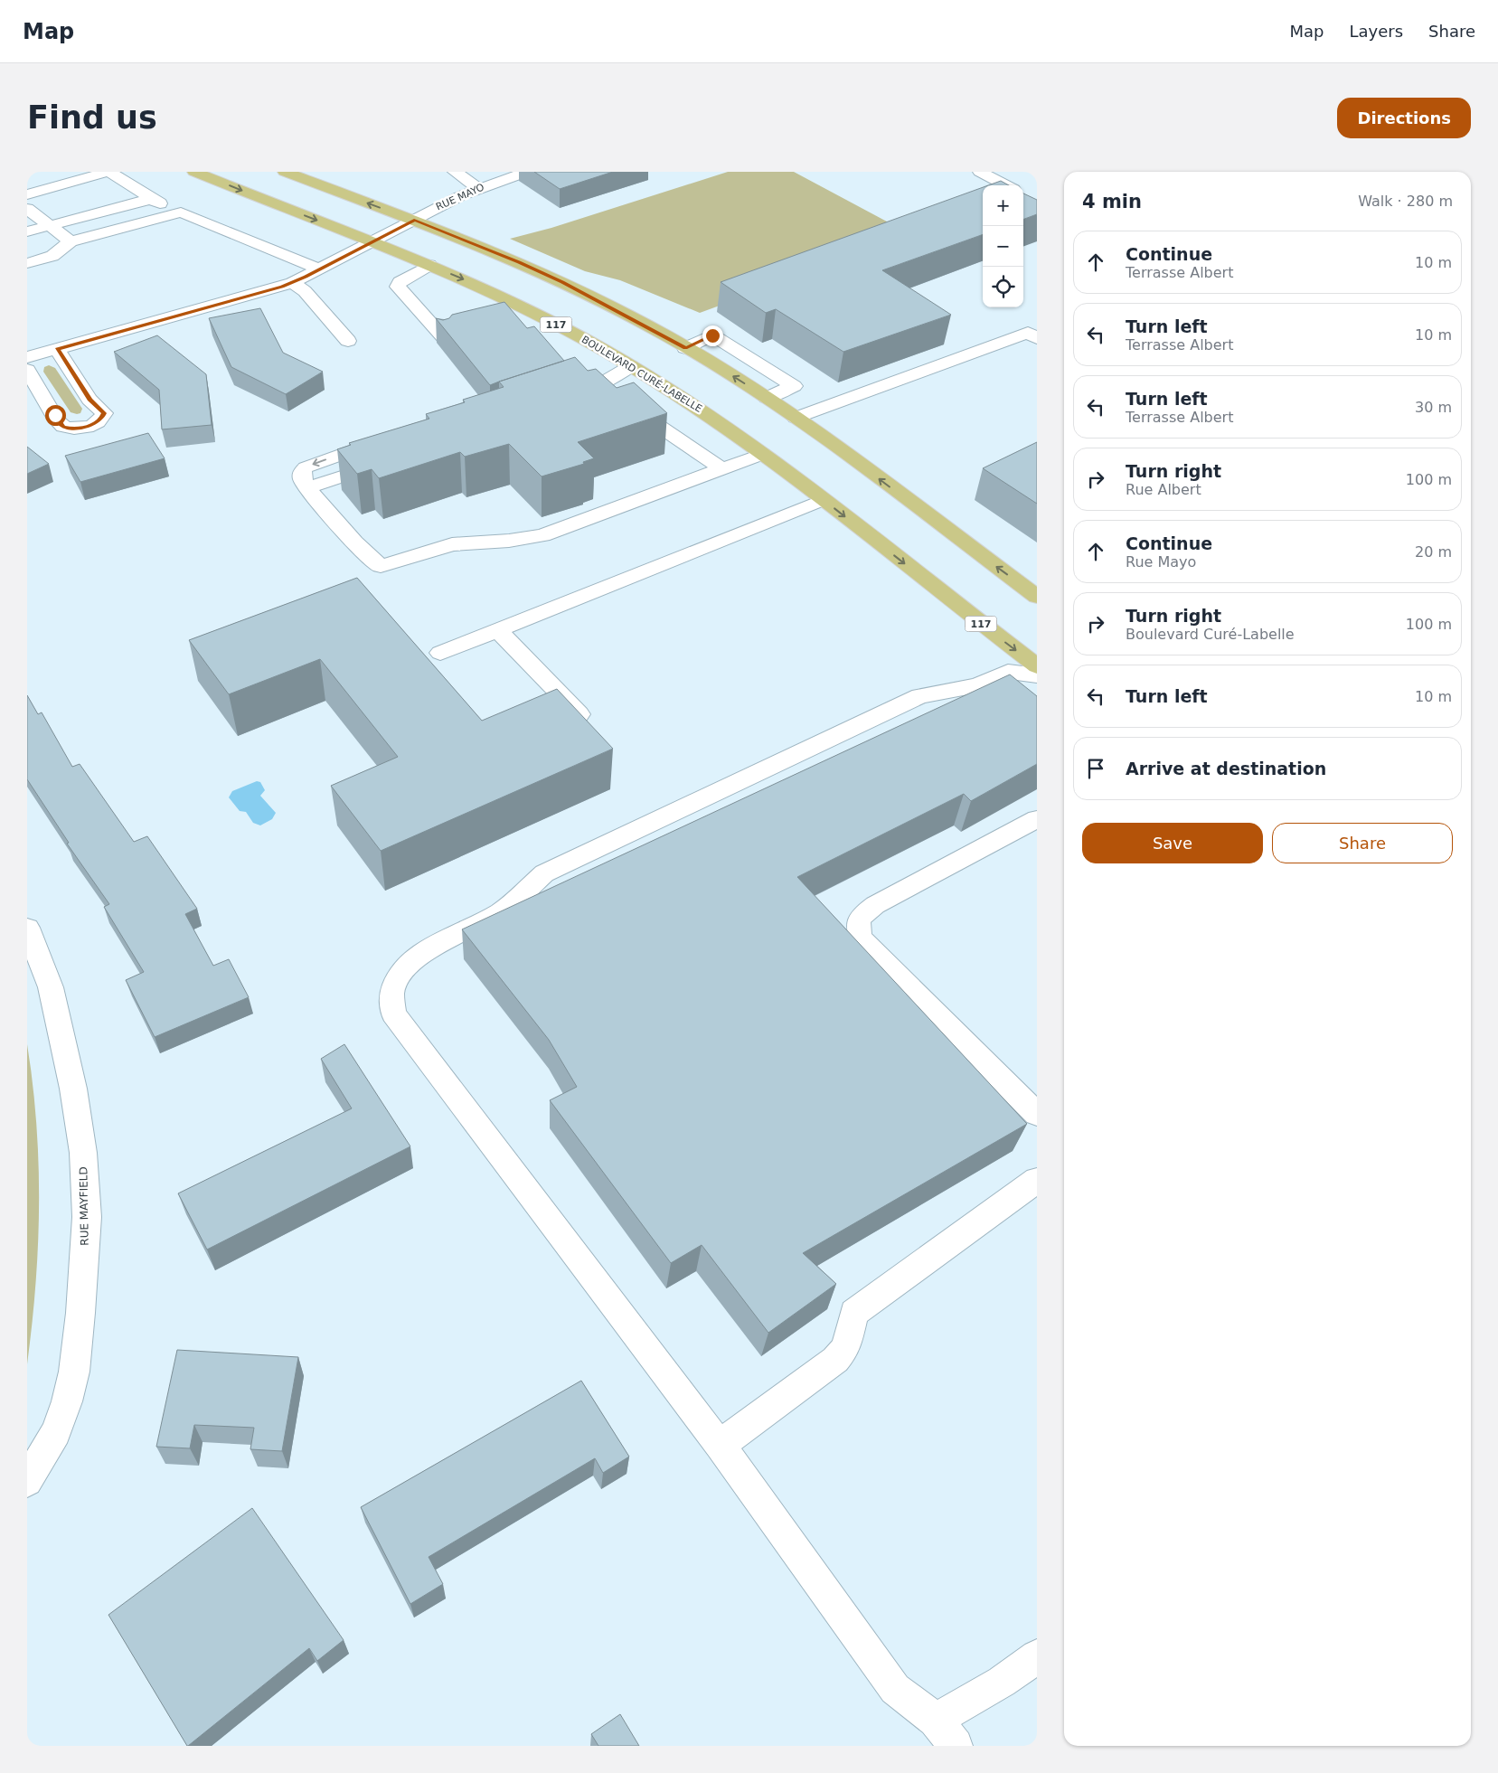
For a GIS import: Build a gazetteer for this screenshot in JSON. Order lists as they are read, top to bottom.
{
  "streets": {
    "main road": ["117", "BOULEVARD CURÉ-LABELLE"],
    "street": ["RUE MAYO", "RUE MAYFIELD"]
  },
  "crossings": [
    ["RUE MAYO", "BOULEVARD CURÉ-LABELLE"]
  ],
  "page": {
    "header": "Map",
    "nav": ["Map", "Layers", "Share"],
    "buttons": [
      "Directions",
      ["Save", "Share"]
    ],
    "title": "Find us",
    "heading": ["4 min", "Walk · 280 m"],
    "map_buttons": ["+", "−"],
    "list": [
      ["Continue", "Terrasse Albert", "10 m"],
      ["Turn left", "Terrasse Albert", "10 m"],
      ["Turn left", "Terrasse Albert", "30 m"],
      ["Turn right", "Rue Albert", "100 m"],
      ["Continue", "Rue Mayo", "20 m"],
      ["Turn right", "Boulevard Curé-Labelle", "100 m"],
      ["Turn left", "10 m"],
      "Arrive at destination"
    ]
  }
}
